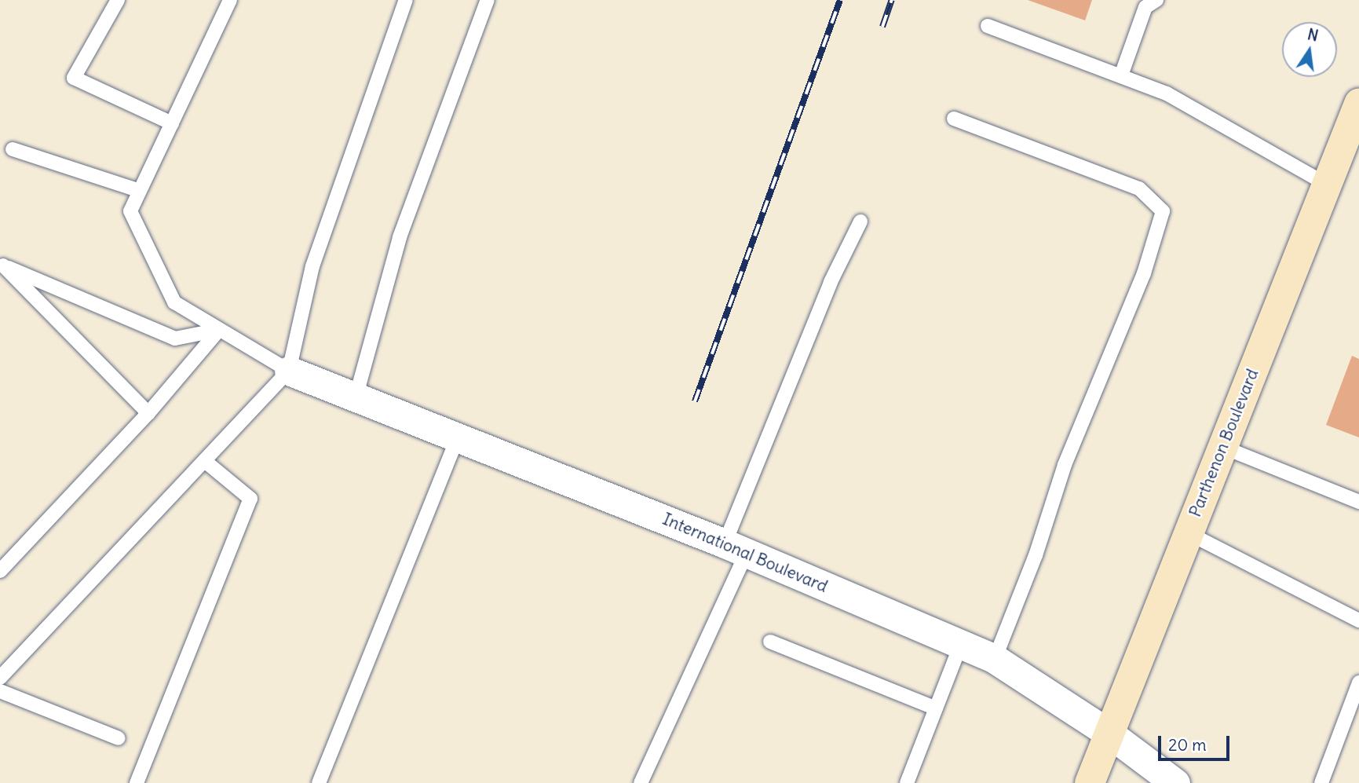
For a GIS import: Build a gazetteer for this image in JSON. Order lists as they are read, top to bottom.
{
  "streets": {
    "main road": ["Parthenon Boulevard"],
    "street": ["International Boulevard"]
  },
  "crossings": [
    ["Parthenon Boulevard", "International Boulevard"]
  ],
  "scale_bar": "20 m",
  "north": "top"
}
